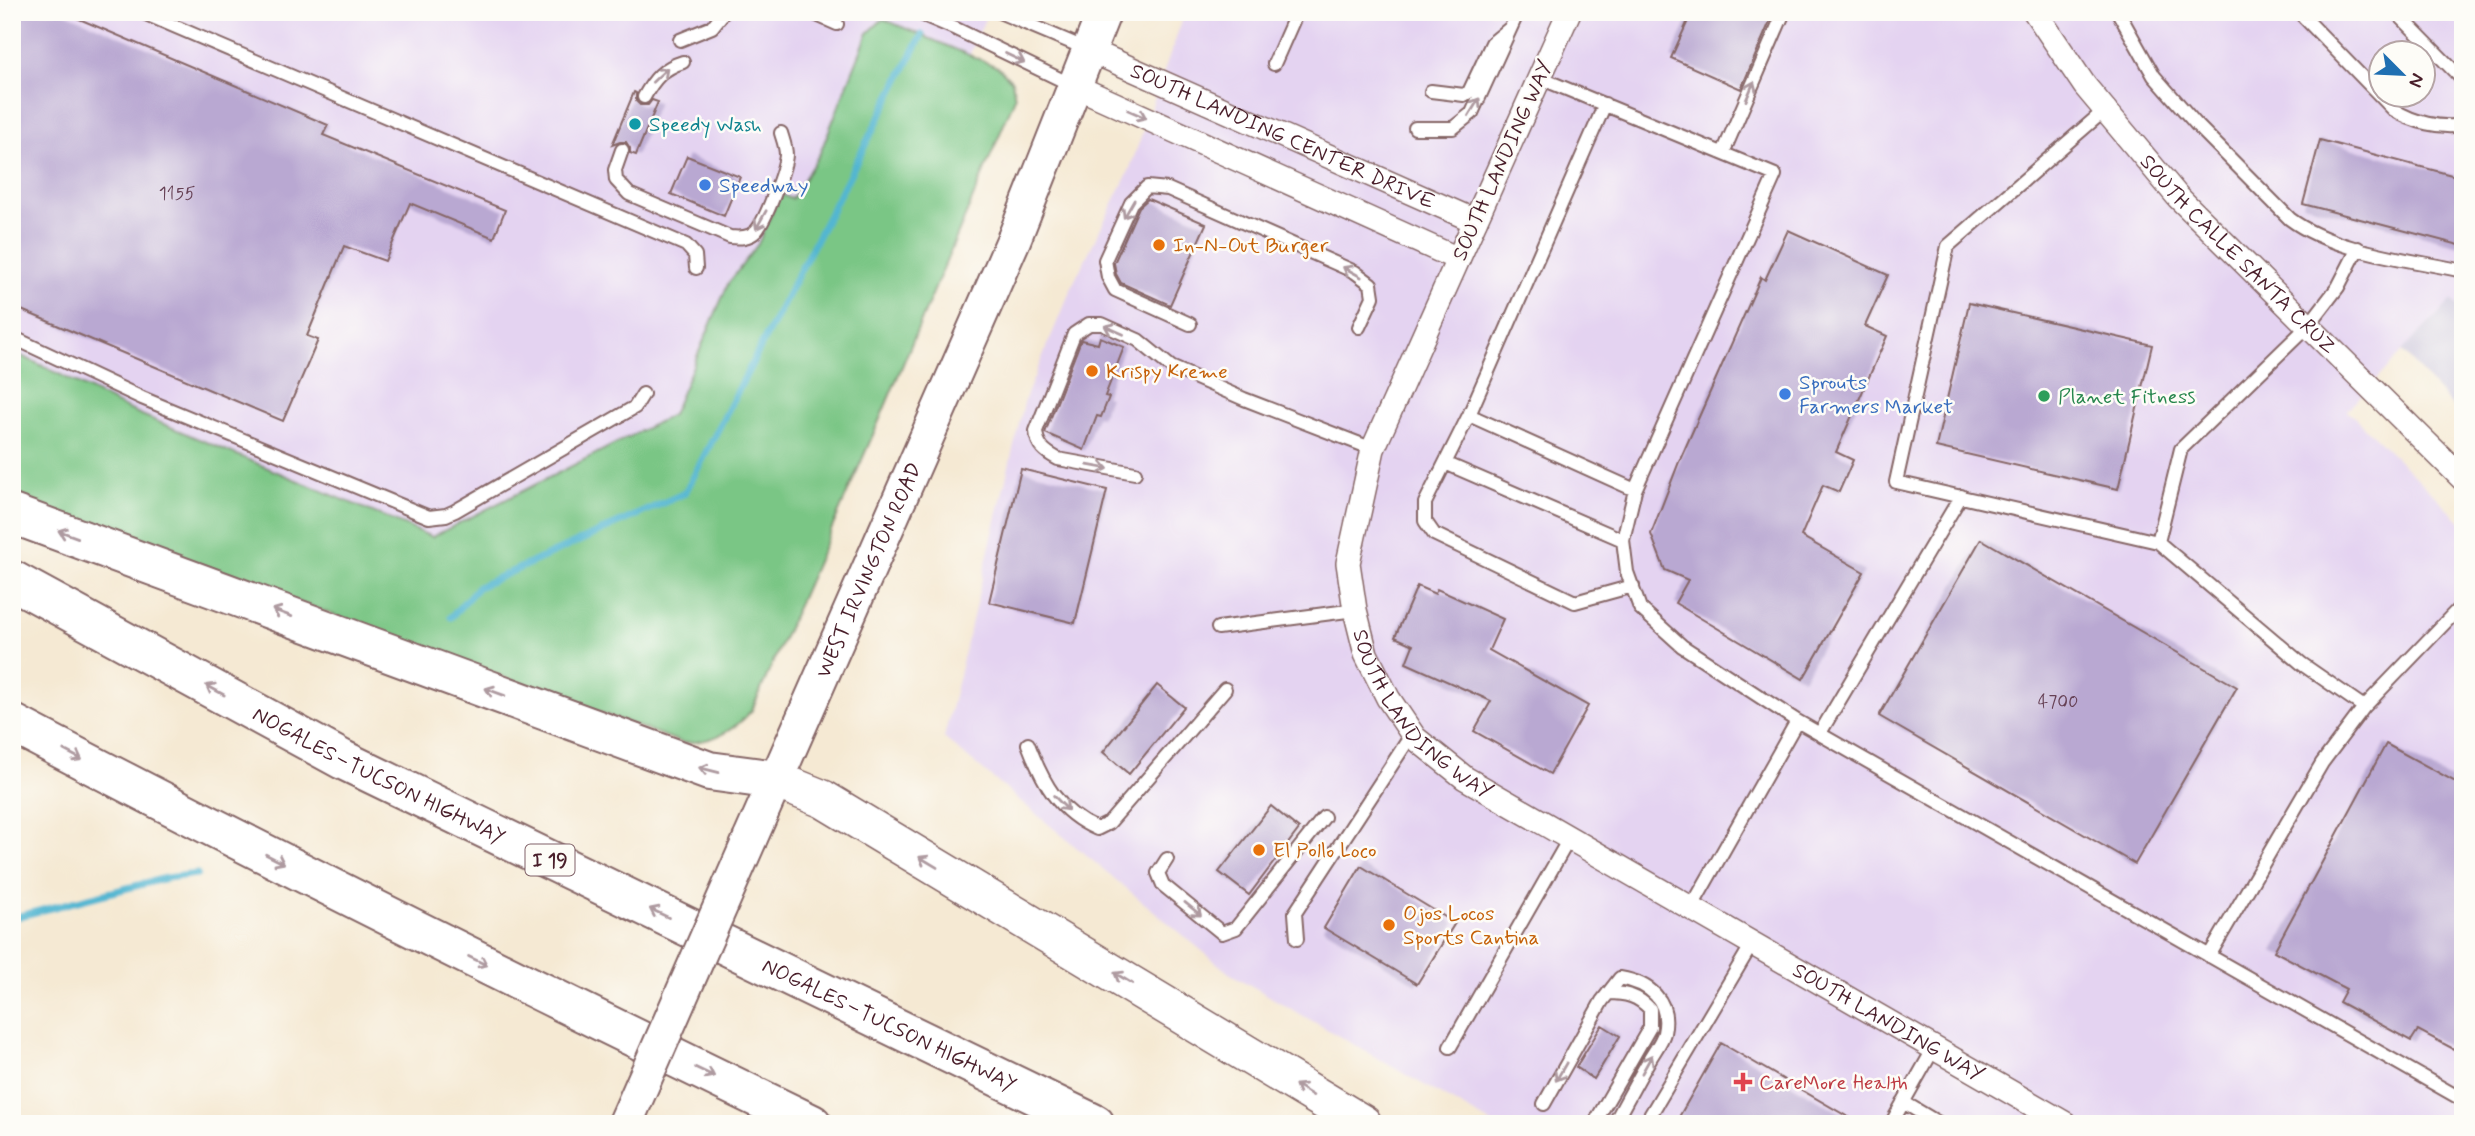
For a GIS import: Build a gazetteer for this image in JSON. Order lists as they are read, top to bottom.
{
  "streets": {
    "highway": ["NOGALES–TUCSON HIGHWAY", "I 19"],
    "main road": ["WEST IRVINGTON ROAD"],
    "street": ["SOUTH LANDING CENTER DRIVE", "SOUTH LANDING WAY", "SOUTH CALLE SANTA CRUZ"]
  },
  "crossings": [
    ["SOUTH LANDING CENTER DRIVE", "SOUTH LANDING WAY"],
    ["SOUTH LANDING CENTER DRIVE", "WEST IRVINGTON ROAD"]
  ],
  "places": {
    "other": [
      "Speedy Wash",
      "Speedway",
      "In-N-Out Burger",
      "Krispy Kreme",
      "Sprouts Farmers Market",
      "Planet Fitness",
      "El Pollo Loco",
      "Ojos Locos Sports Cantina"
    ],
    "health": ["CareMore Health"]
  },
  "house_numbers": ["1155", "4700"],
  "north": "bottom right"
}
